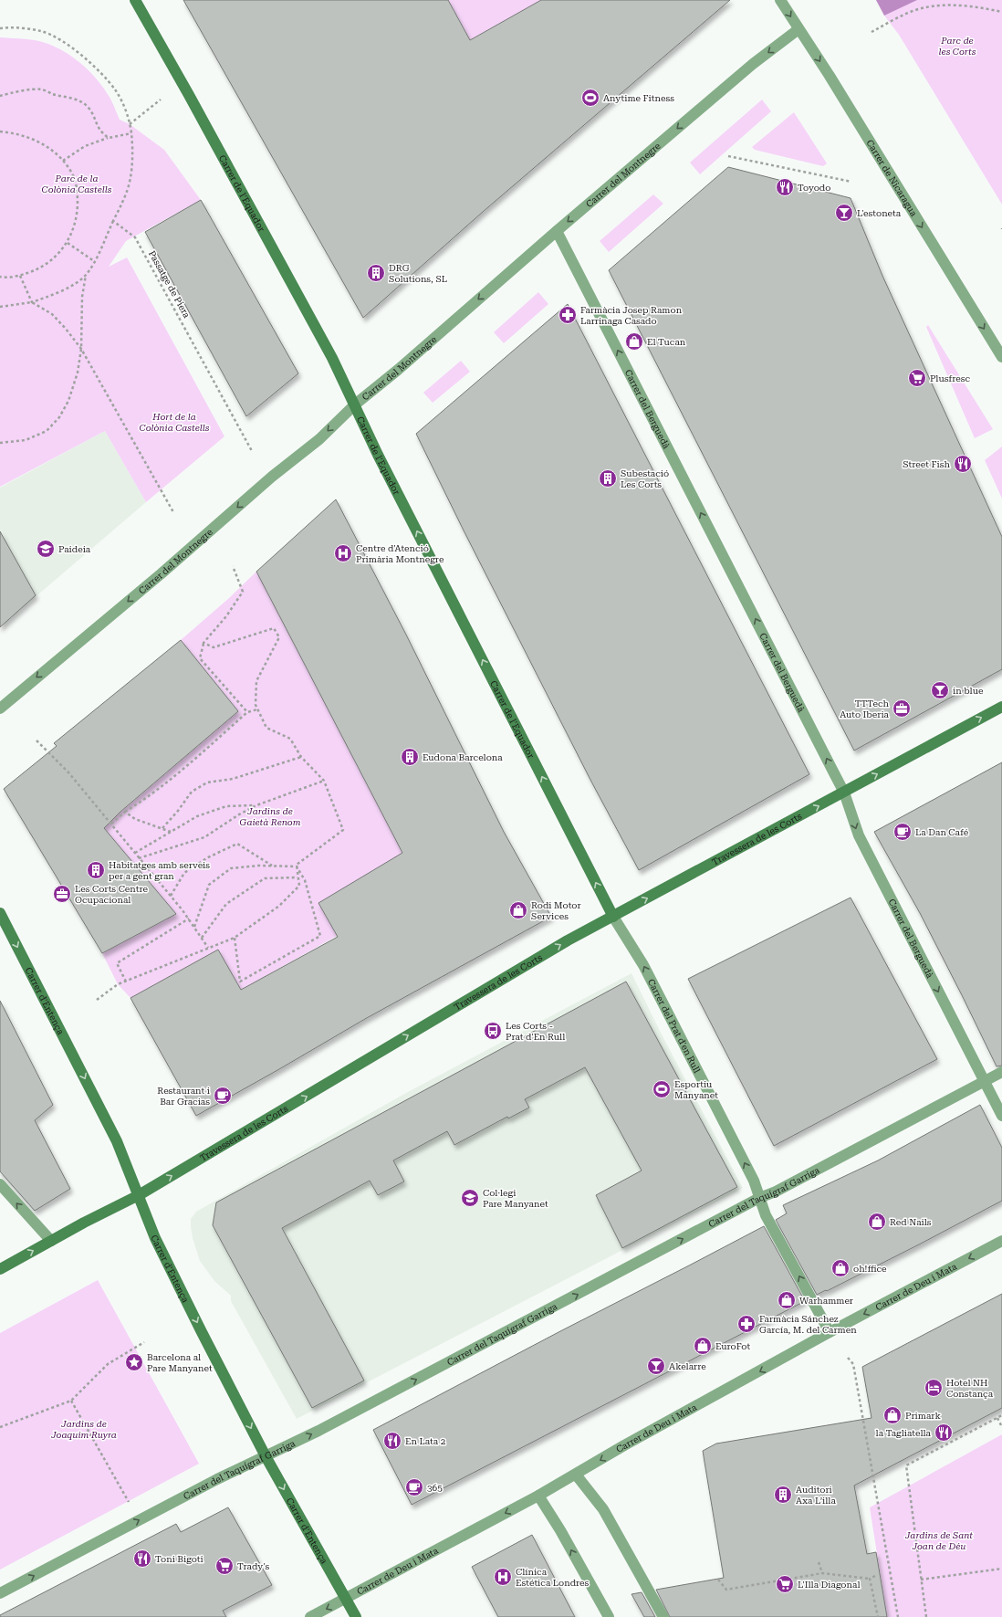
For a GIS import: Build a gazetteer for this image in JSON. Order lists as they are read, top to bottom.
{
  "streets": {
    "main road": ["Carrer de l'Equador", "Travessera de les Corts", "Carrer d'Entença"],
    "street": [
      "Carrer del Montnegre",
      "Carrer de Nicaragua",
      "Carrer del Berguedà",
      "Carrer del Prat d'en Rull",
      "Carrer del Taquígraf Garriga",
      "Carrer de Deu i Mata"
    ],
    "path": ["Passatge de Piera"]
  },
  "crossings": [
    ["Carrer del Montnegre", "Carrer de Nicaragua"],
    ["Carrer del Montnegre", "Carrer de l'Equador"],
    ["Carrer del Montnegre", "Carrer del Berguedà"],
    ["Carrer de l'Equador", "Travessera de les Corts"],
    ["Carrer de l'Equador", "Carrer del Prat d'en Rull"],
    ["Carrer del Berguedà", "Travessera de les Corts"],
    ["Carrer del Berguedà", "Carrer del Taquígraf Garriga"],
    ["Travessera de les Corts", "Carrer d'Entença"],
    ["Travessera de les Corts", "Carrer del Prat d'en Rull"],
    ["Carrer d'Entença", "Carrer del Taquígraf Garriga"],
    ["Carrer d'Entença", "Carrer de Deu i Mata"],
    ["Carrer del Prat d'en Rull", "Carrer del Taquígraf Garriga"],
    ["Carrer del Prat d'en Rull", "Carrer de Deu i Mata"]
  ],
  "one_way": [
    "Carrer del Montnegre",
    "Carrer de Nicaragua",
    "Carrer de l'Equador",
    "Travessera de les Corts",
    "Carrer d'Entença",
    "Carrer del Prat d'en Rull",
    "Carrer del Taquígraf Garriga",
    "Carrer de Deu i Mata"
  ],
  "parks": [
    "Parc de les Corts",
    "Parc de la Colònia Castells",
    "Hort de la Colònia Castells",
    "Jardins de Gaietà Renom",
    "Jardins de Joaquim Ruyra",
    "Jardins de Sant Joan de Déu"
  ],
  "places": {
    "sports": ["Anytime Fitness", "Esportiu Manyanet"],
    "restaurant": [
      "Toyodo",
      "Street Fish",
      "la Tagliatella",
      "En Lata 2",
      "Toni Bigoti"
    ],
    "bar": ["L'estoneta", "in blue", "Akelarre"],
    "building": [
      "DRG Solutions, SL",
      "Subestació Les Corts",
      "Eudona Barcelona",
      "Habitatges amb serveis per a gent gran",
      "Auditori Axa L’illa"
    ],
    "pharmacy": ["Farmàcia Josep Ramon Larrinaga Casado", "Farmàcia Sánchez García, M. del Carmen"],
    "shop": [
      "El Tucan",
      "Rodi Motor Services",
      "Red Nails",
      "oh!ffice",
      "Warhammer",
      "EuroFot",
      "Primark"
    ],
    "supermarket": ["Plusfresc", "Trady's", "L'Illa Diagonal"],
    "school or university": ["Paideia", "Col·legi Pare Manyanet"],
    "hospital": ["Centre d'Atenció Primària Montnegre", "Clínica Estética Londres"],
    "office": ["TTTech Auto Iberia", "Les Corts Centre Ocupacional"],
    "cafe": ["La Dan Café", "Restaurant i Bar Gracias", "365"],
    "bus stop": ["Les Corts - Prat d'En Rull"],
    "place": ["Barcelona al Pare Manyanet"],
    "hotel": ["Hotel NH Constança"]
  }
}
